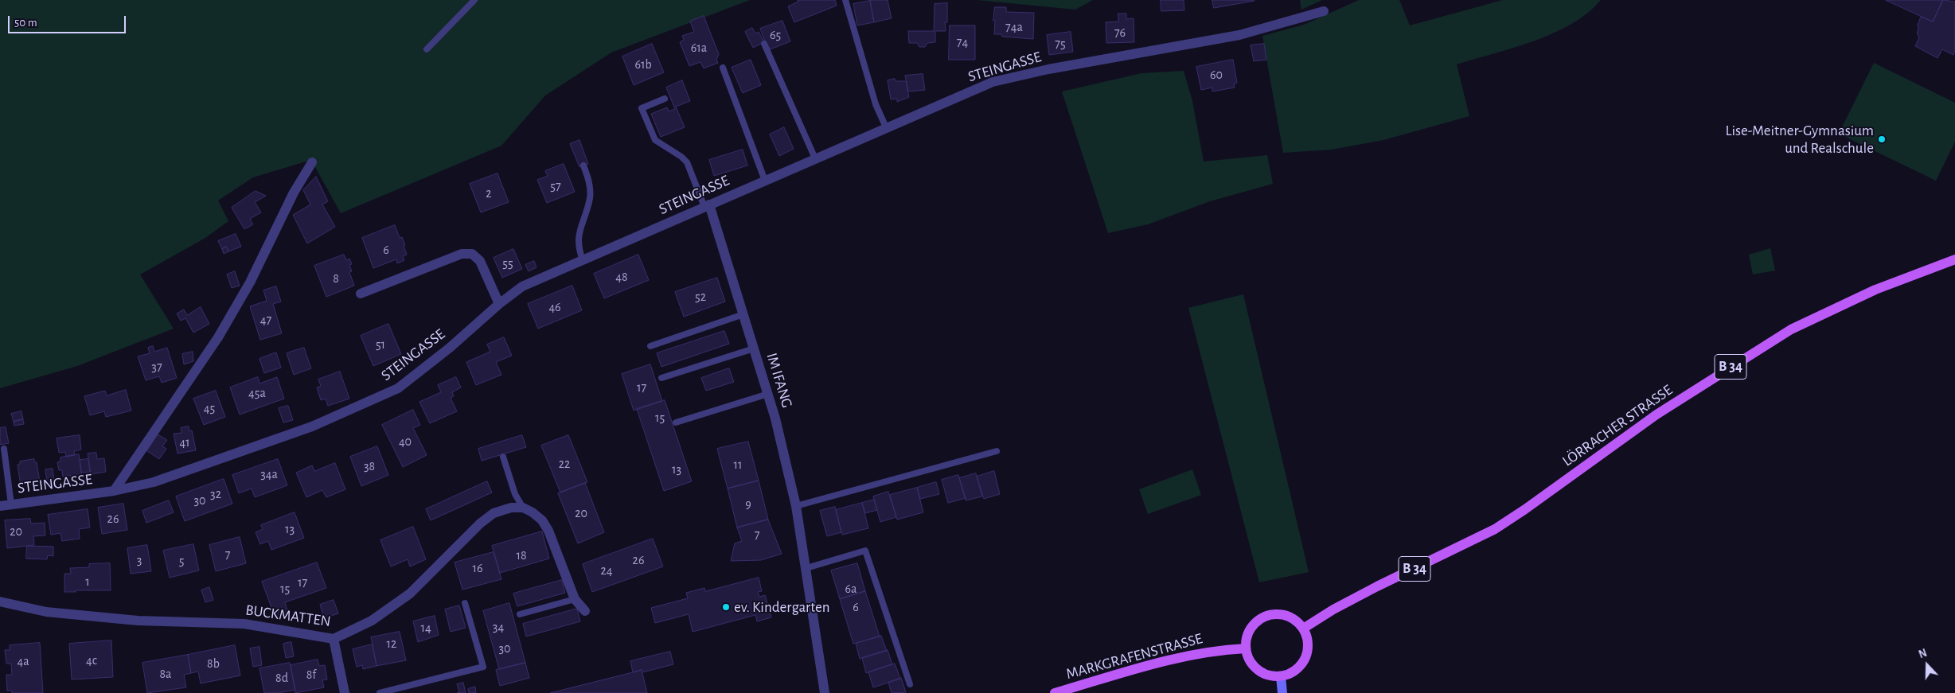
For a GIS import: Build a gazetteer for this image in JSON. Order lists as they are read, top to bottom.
{
  "streets": {
    "main road": ["B 34", "LÖRRACHER STRASSE", "MARKGRAFENSTRASSE"],
    "street": ["STEINGASSE", "IM IFANG", "BUCKMATTEN"]
  },
  "crossings": [
    ["STEINGASSE", "IM IFANG"],
    ["LÖRRACHER STRASSE", "MARKGRAFENSTRASSE"]
  ],
  "places": ["Lise-Meitner-Gymnasium und Realschule", "ev. Kindergarten"],
  "house_numbers": [
    "74a",
    "76",
    "65",
    "74",
    "75",
    "61a",
    "61b",
    "60",
    "57",
    "2",
    "6",
    "55",
    "48",
    "8",
    "52",
    "46",
    "47",
    "51",
    "37",
    "17",
    "45a",
    "45",
    "15",
    "40",
    "41",
    "22",
    "11",
    "38",
    "13",
    "34a",
    "32",
    "30",
    "9",
    "20",
    "26",
    "13",
    "20",
    "7",
    "7",
    "18",
    "3",
    "26",
    "5",
    "16",
    "24",
    "1",
    "17",
    "15",
    "6a",
    "6",
    "34",
    "14",
    "12",
    "30",
    "4c",
    "4a",
    "8b",
    "8a",
    "8f",
    "8d"
  ],
  "scale_bar": "50 m",
  "north": "top"
}
